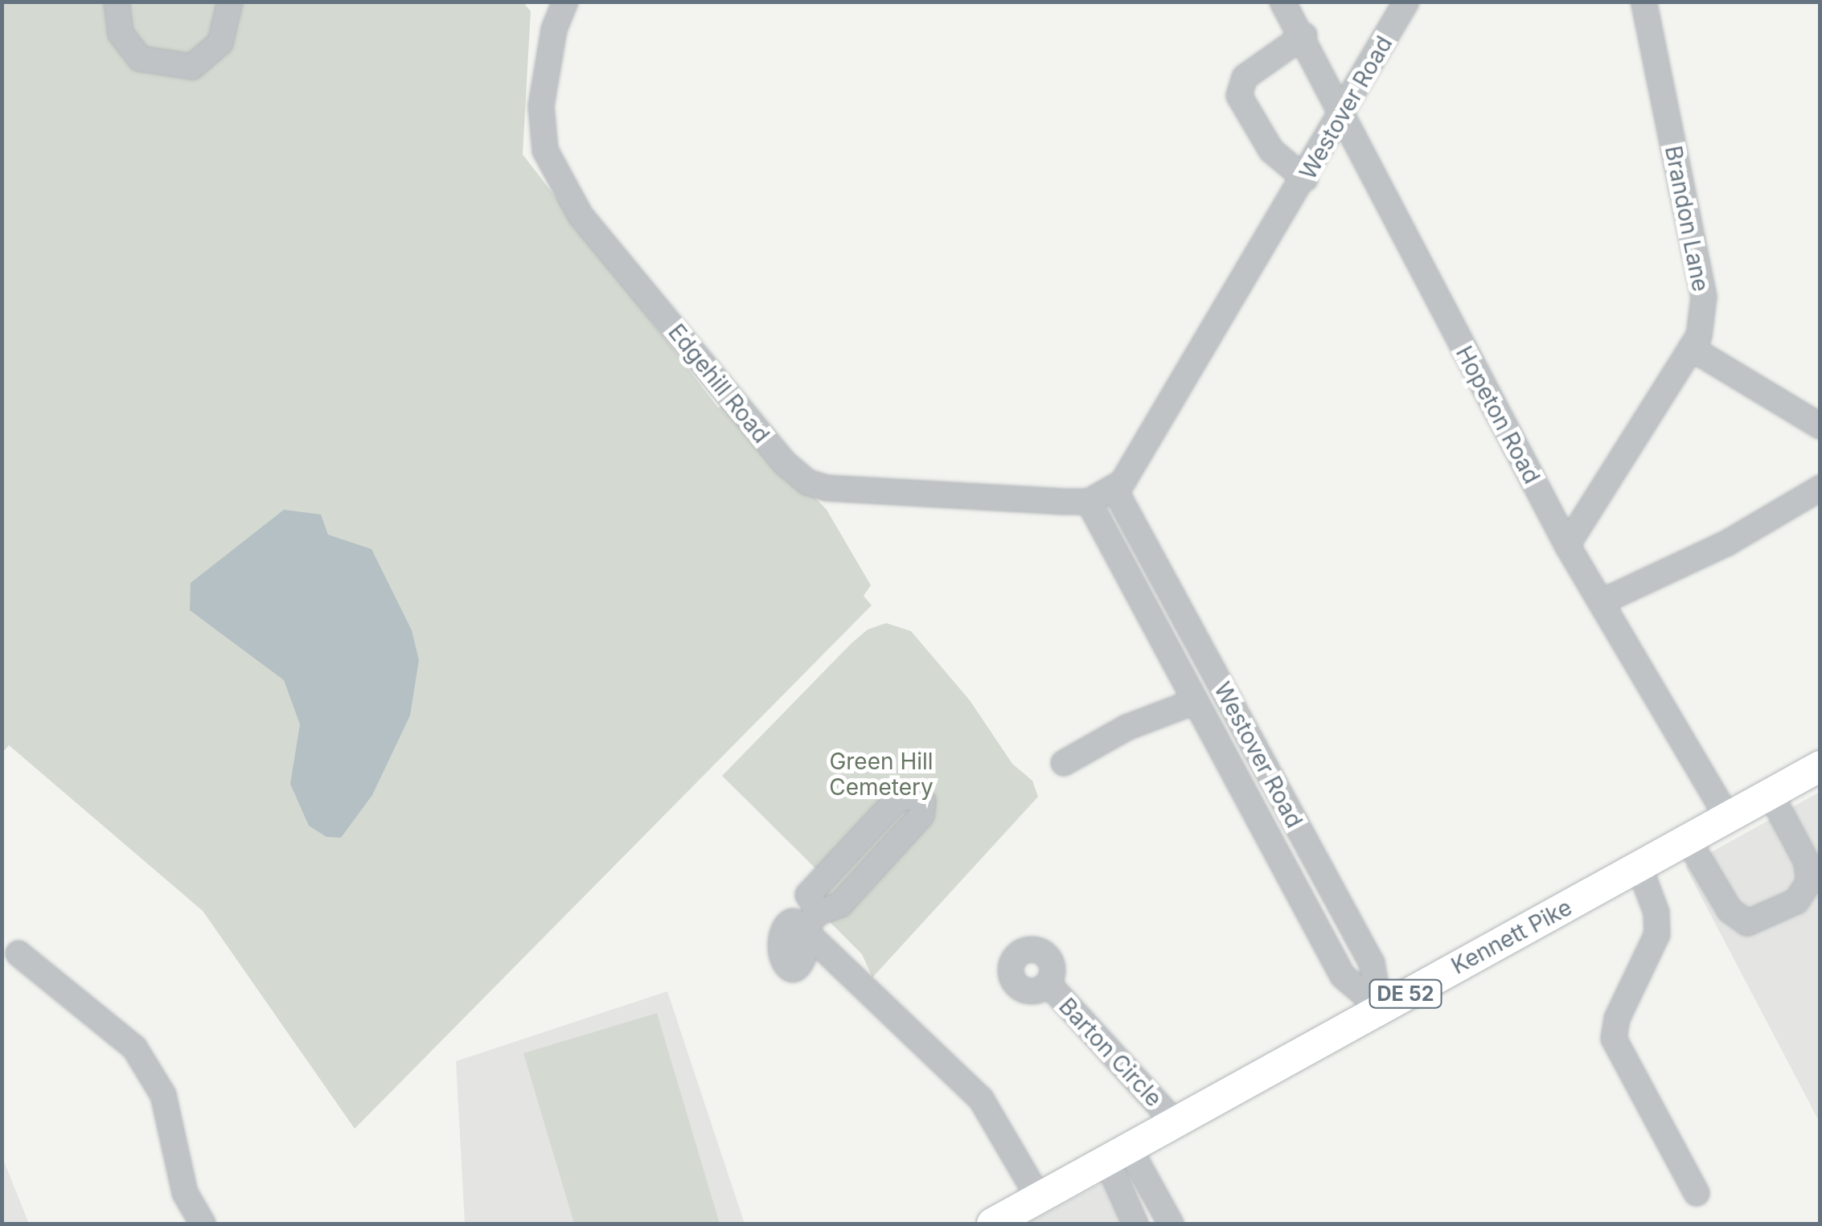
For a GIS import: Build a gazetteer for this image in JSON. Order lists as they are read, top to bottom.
{
  "streets": {
    "main road": ["Kennett Pike", "DE 52"],
    "street": [
      "Westover Road",
      "Brandon Lane",
      "Edgehill Road",
      "Hopeton Road",
      "Barton Circle"
    ]
  },
  "crossings": [
    ["Westover Road", "Edgehill Road"],
    ["Westover Road", "Hopeton Road"],
    ["Westover Road", "Kennett Pike"],
    ["Brandon Lane", "Hopeton Road"],
    ["Hopeton Road", "Kennett Pike"],
    ["Kennett Pike", "Barton Circle"]
  ],
  "parks": ["Green Hill Cemetery"]
}
